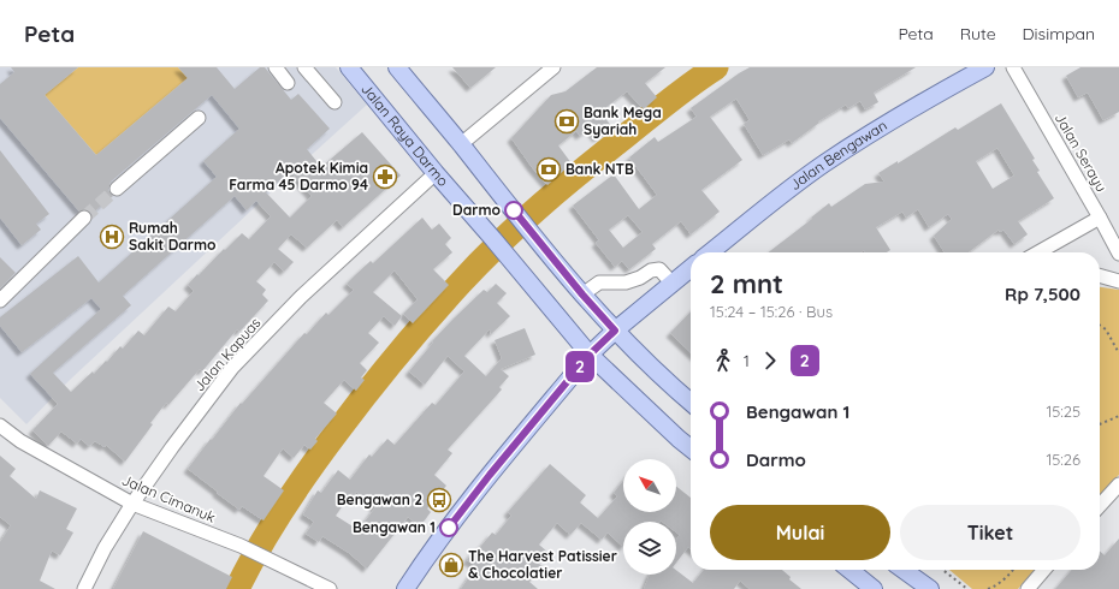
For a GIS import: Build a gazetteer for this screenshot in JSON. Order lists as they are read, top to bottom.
{
  "streets": {
    "main road": ["Jalan Raya Darmo", "Jalan Bengawan"],
    "street": ["Jalan Serayu", "Jalan Kapuas", "Jalan Cimanuk"]
  },
  "crossings": [
    ["Jalan Raya Darmo", "Jalan Kapuas"],
    ["Jalan Kapuas", "Jalan Cimanuk"]
  ],
  "places": {
    "bank": ["Bank Mega Syariah", "Bank NTB"],
    "pharmacy": ["Apotek Kimia Farma 45 Darmo 94"],
    "other": ["Darmo", "Bengawan 1"],
    "hospital": ["Rumah Sakit Darmo"],
    "bus stop": ["Bengawan 2"],
    "shop": ["The Harvest Patissier & Chocolatier"]
  },
  "lines": ["bus line 2"],
  "north": "top left",
  "page": {
    "header": "Peta",
    "nav": ["Peta", "Rute", "Disimpan"],
    "on_map": "2",
    "heading": ["2 mnt", "15:24 – 15:26 · Bus", "Rp 7,500"],
    "legs": ["1", "2"],
    "list": [
      {
        "name": "Bengawan 1",
        "value": "15:25"
      },
      {
        "name": "Darmo",
        "value": "15:26"
      }
    ],
    "buttons": ["Mulai", "Tiket"]
  }
}
